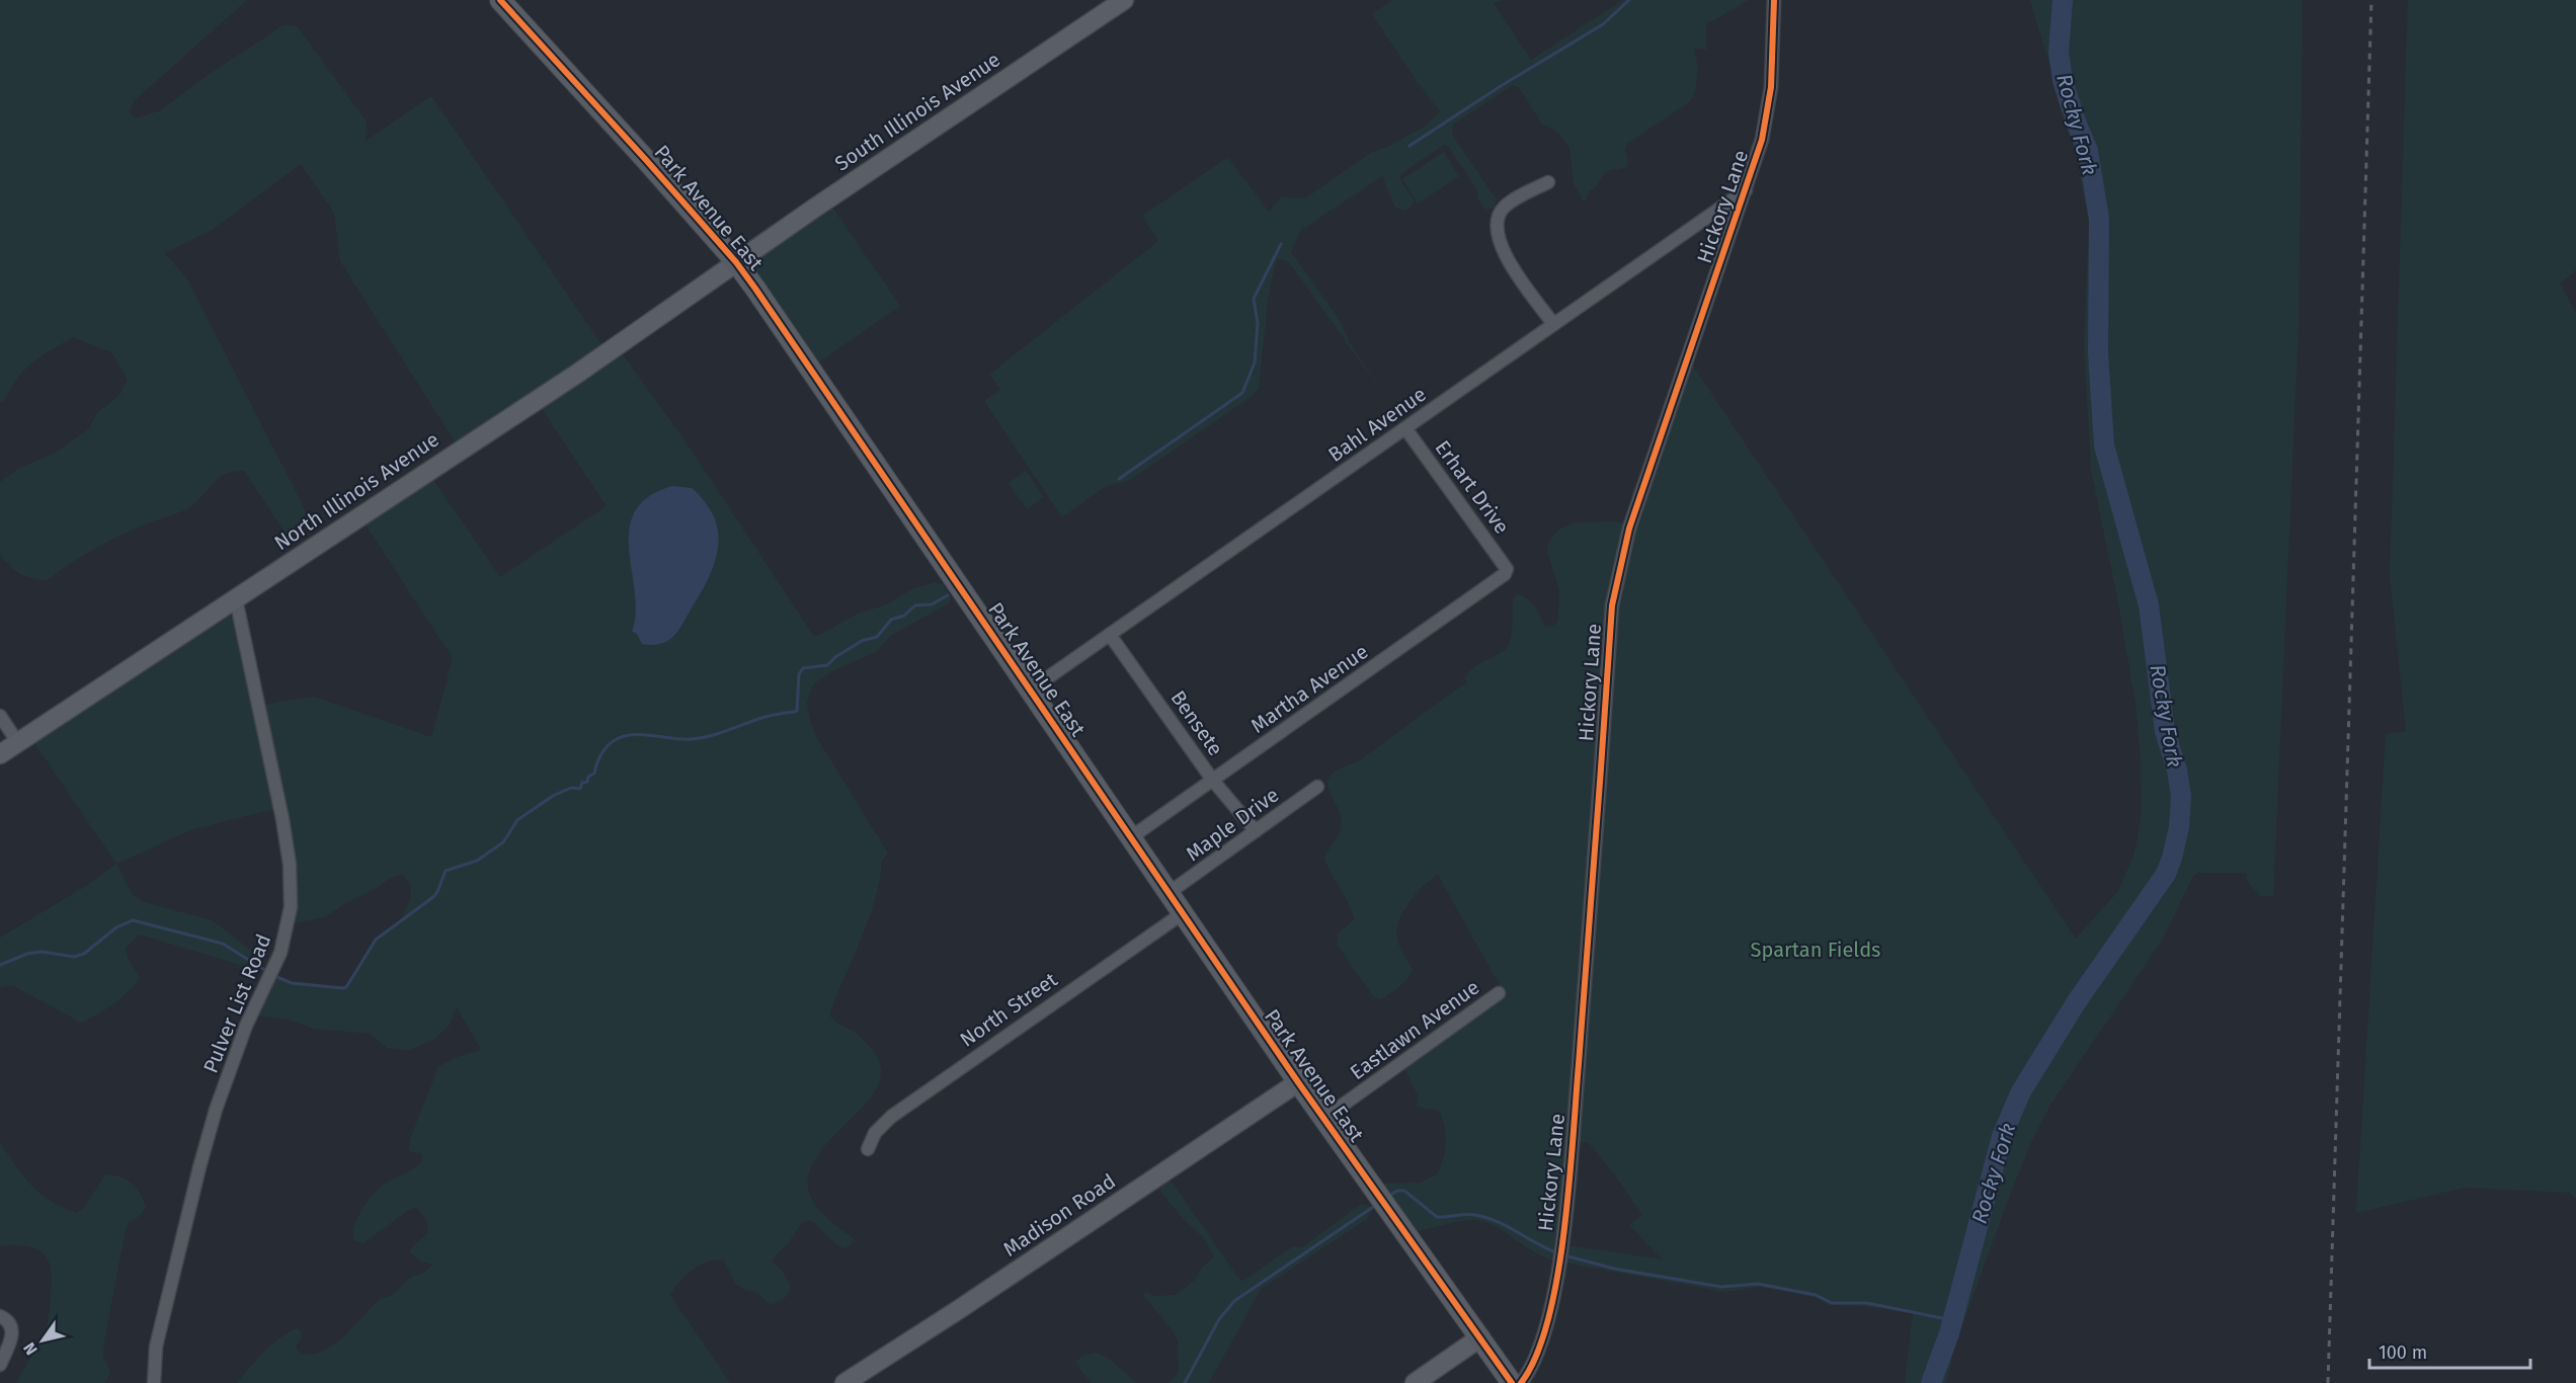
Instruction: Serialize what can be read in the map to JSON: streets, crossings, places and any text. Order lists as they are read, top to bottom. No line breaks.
{"streets":{"main road":["Park Avenue East"],"street":["South Illinois Avenue","Hickory Lane","Bahl Avenue","Erhart Drive","North Illinois Avenue","Martha Avenue","Bensete","Maple Drive","Pulver List Road","North Street","Eastlawn Avenue","Madison Road"]},"crossings":[["South Illinois Avenue","Park Avenue East"],["South Illinois Avenue","North Illinois Avenue"],["Hickory Lane","Bahl Avenue"],["Park Avenue East","Bahl Avenue"],["Park Avenue East","North Illinois Avenue"],["Park Avenue East","Martha Avenue"],["Park Avenue East","Maple Drive"],["Park Avenue East","North Street"],["Park Avenue East","Eastlawn Avenue"],["Park Avenue East","Madison Road"],["Bahl Avenue","Erhart Drive"],["Bahl Avenue","Bensete"],["Erhart Drive","Martha Avenue"],["North Illinois Avenue","Pulver List Road"],["Martha Avenue","Bensete"],["Bensete","Maple Drive"]],"water":["Rocky Fork"],"parks":["Spartan Fields"],"scale_bar":"100 m","north":"bottom left"}
